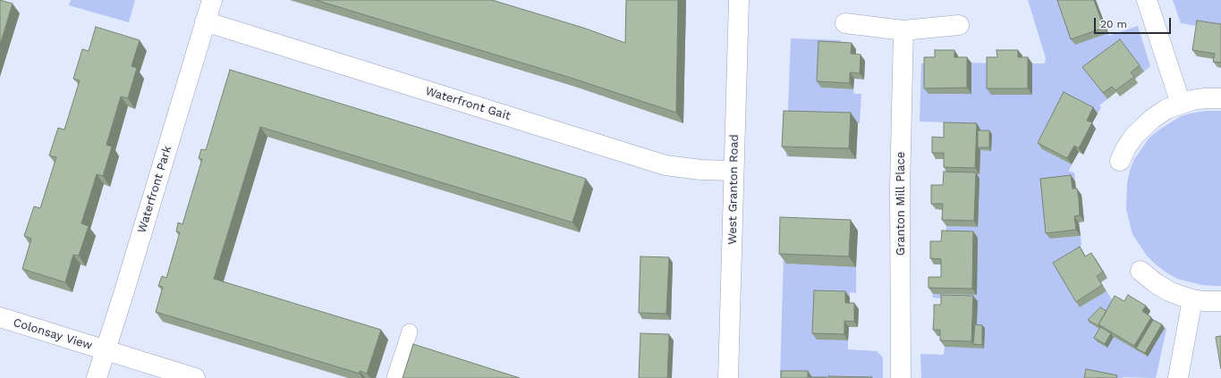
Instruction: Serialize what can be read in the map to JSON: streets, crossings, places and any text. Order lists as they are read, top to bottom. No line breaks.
{"streets":{"street":["Waterfront Gait","Waterfront Park","West Granton Road","Granton Mill Place","Colonsay View"]},"crossings":[["Waterfront Gait","Waterfront Park"],["Waterfront Gait","West Granton Road"],["Waterfront Park","Colonsay View"]],"scale_bar":"20 m"}
